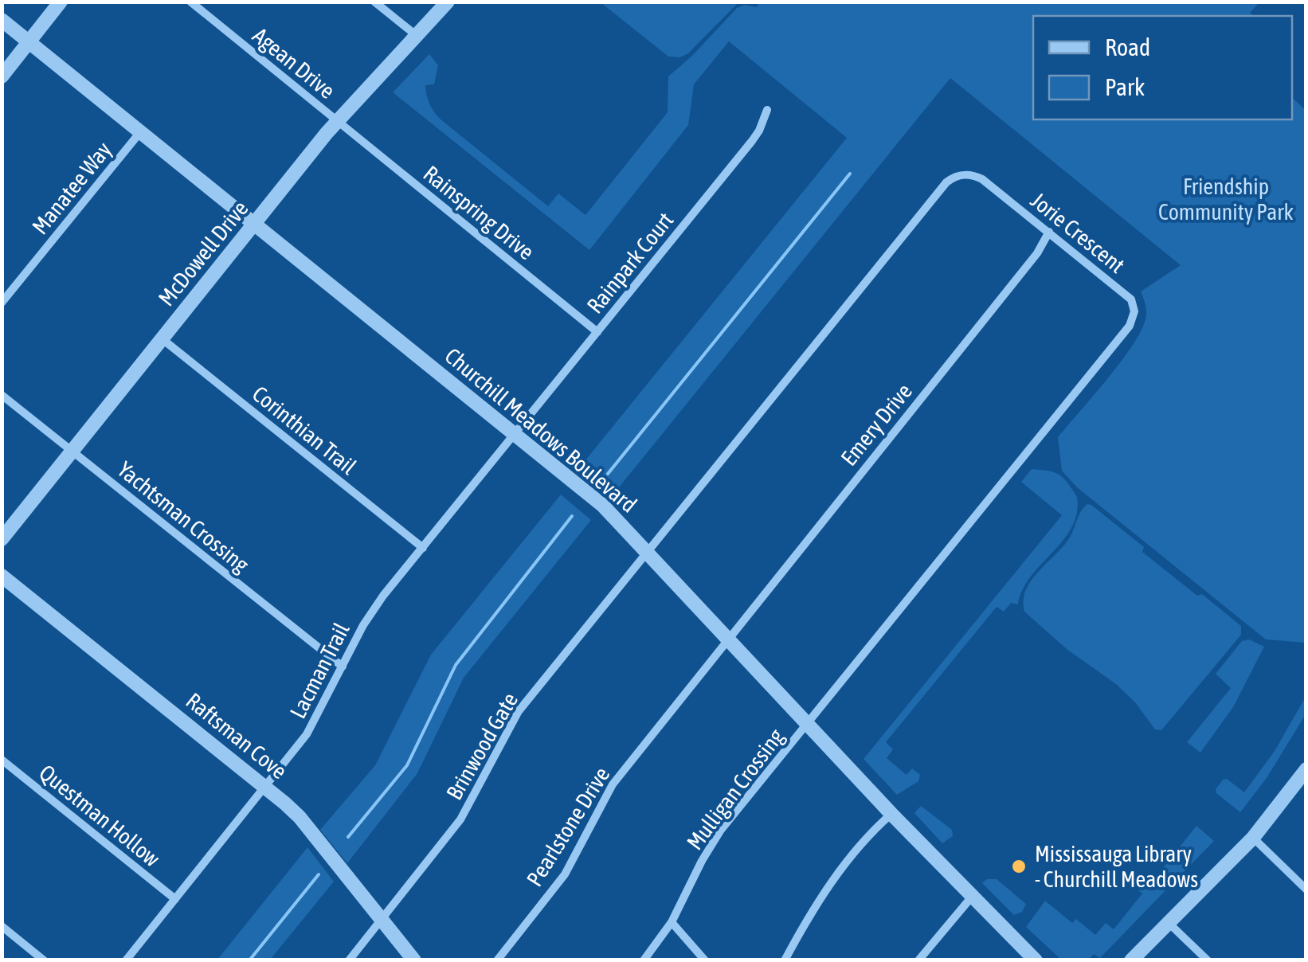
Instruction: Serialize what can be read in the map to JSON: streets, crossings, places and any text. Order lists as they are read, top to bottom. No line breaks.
{"streets":{"street":["Agean Drive","Manatee Way","Rainspring Drive","Jorie Crescent","McDowell Drive","Rainpark Court","Emery Drive","Corinthian Trail","Churchill Meadows Boulevard","Yachtsman Crossing","Lacman Trail","Raftsman Cove","Brinwood Gate","Mulligan Crossing","Questman Hollow","Pearlstone Drive"]},"crossings":[["Agean Drive","Rainspring Drive"],["Agean Drive","McDowell Drive"],["Manatee Way","Churchill Meadows Boulevard"],["Rainspring Drive","McDowell Drive"],["Rainspring Drive","Rainpark Court"],["Jorie Crescent","Emery Drive"],["Jorie Crescent","Churchill Meadows Boulevard"],["Jorie Crescent","Brinwood Gate"],["Jorie Crescent","Mulligan Crossing"],["McDowell Drive","Corinthian Trail"],["McDowell Drive","Churchill Meadows Boulevard"],["McDowell Drive","Yachtsman Crossing"],["Rainpark Court","Churchill Meadows Boulevard"],["Rainpark Court","Lacman Trail"],["Emery Drive","Churchill Meadows Boulevard"],["Emery Drive","Pearlstone Drive"],["Corinthian Trail","Lacman Trail"],["Churchill Meadows Boulevard","Lacman Trail"],["Churchill Meadows Boulevard","Brinwood Gate"],["Churchill Meadows Boulevard","Mulligan Crossing"],["Churchill Meadows Boulevard","Pearlstone Drive"],["Yachtsman Crossing","Lacman Trail"],["Lacman Trail","Raftsman Cove"],["Lacman Trail","Questman Hollow"],["Raftsman Cove","Brinwood Gate"]],"parks":["Friendship Community Park"],"places":["Mississauga Library - Churchill Meadows"],"legend":["Road","Park"]}
